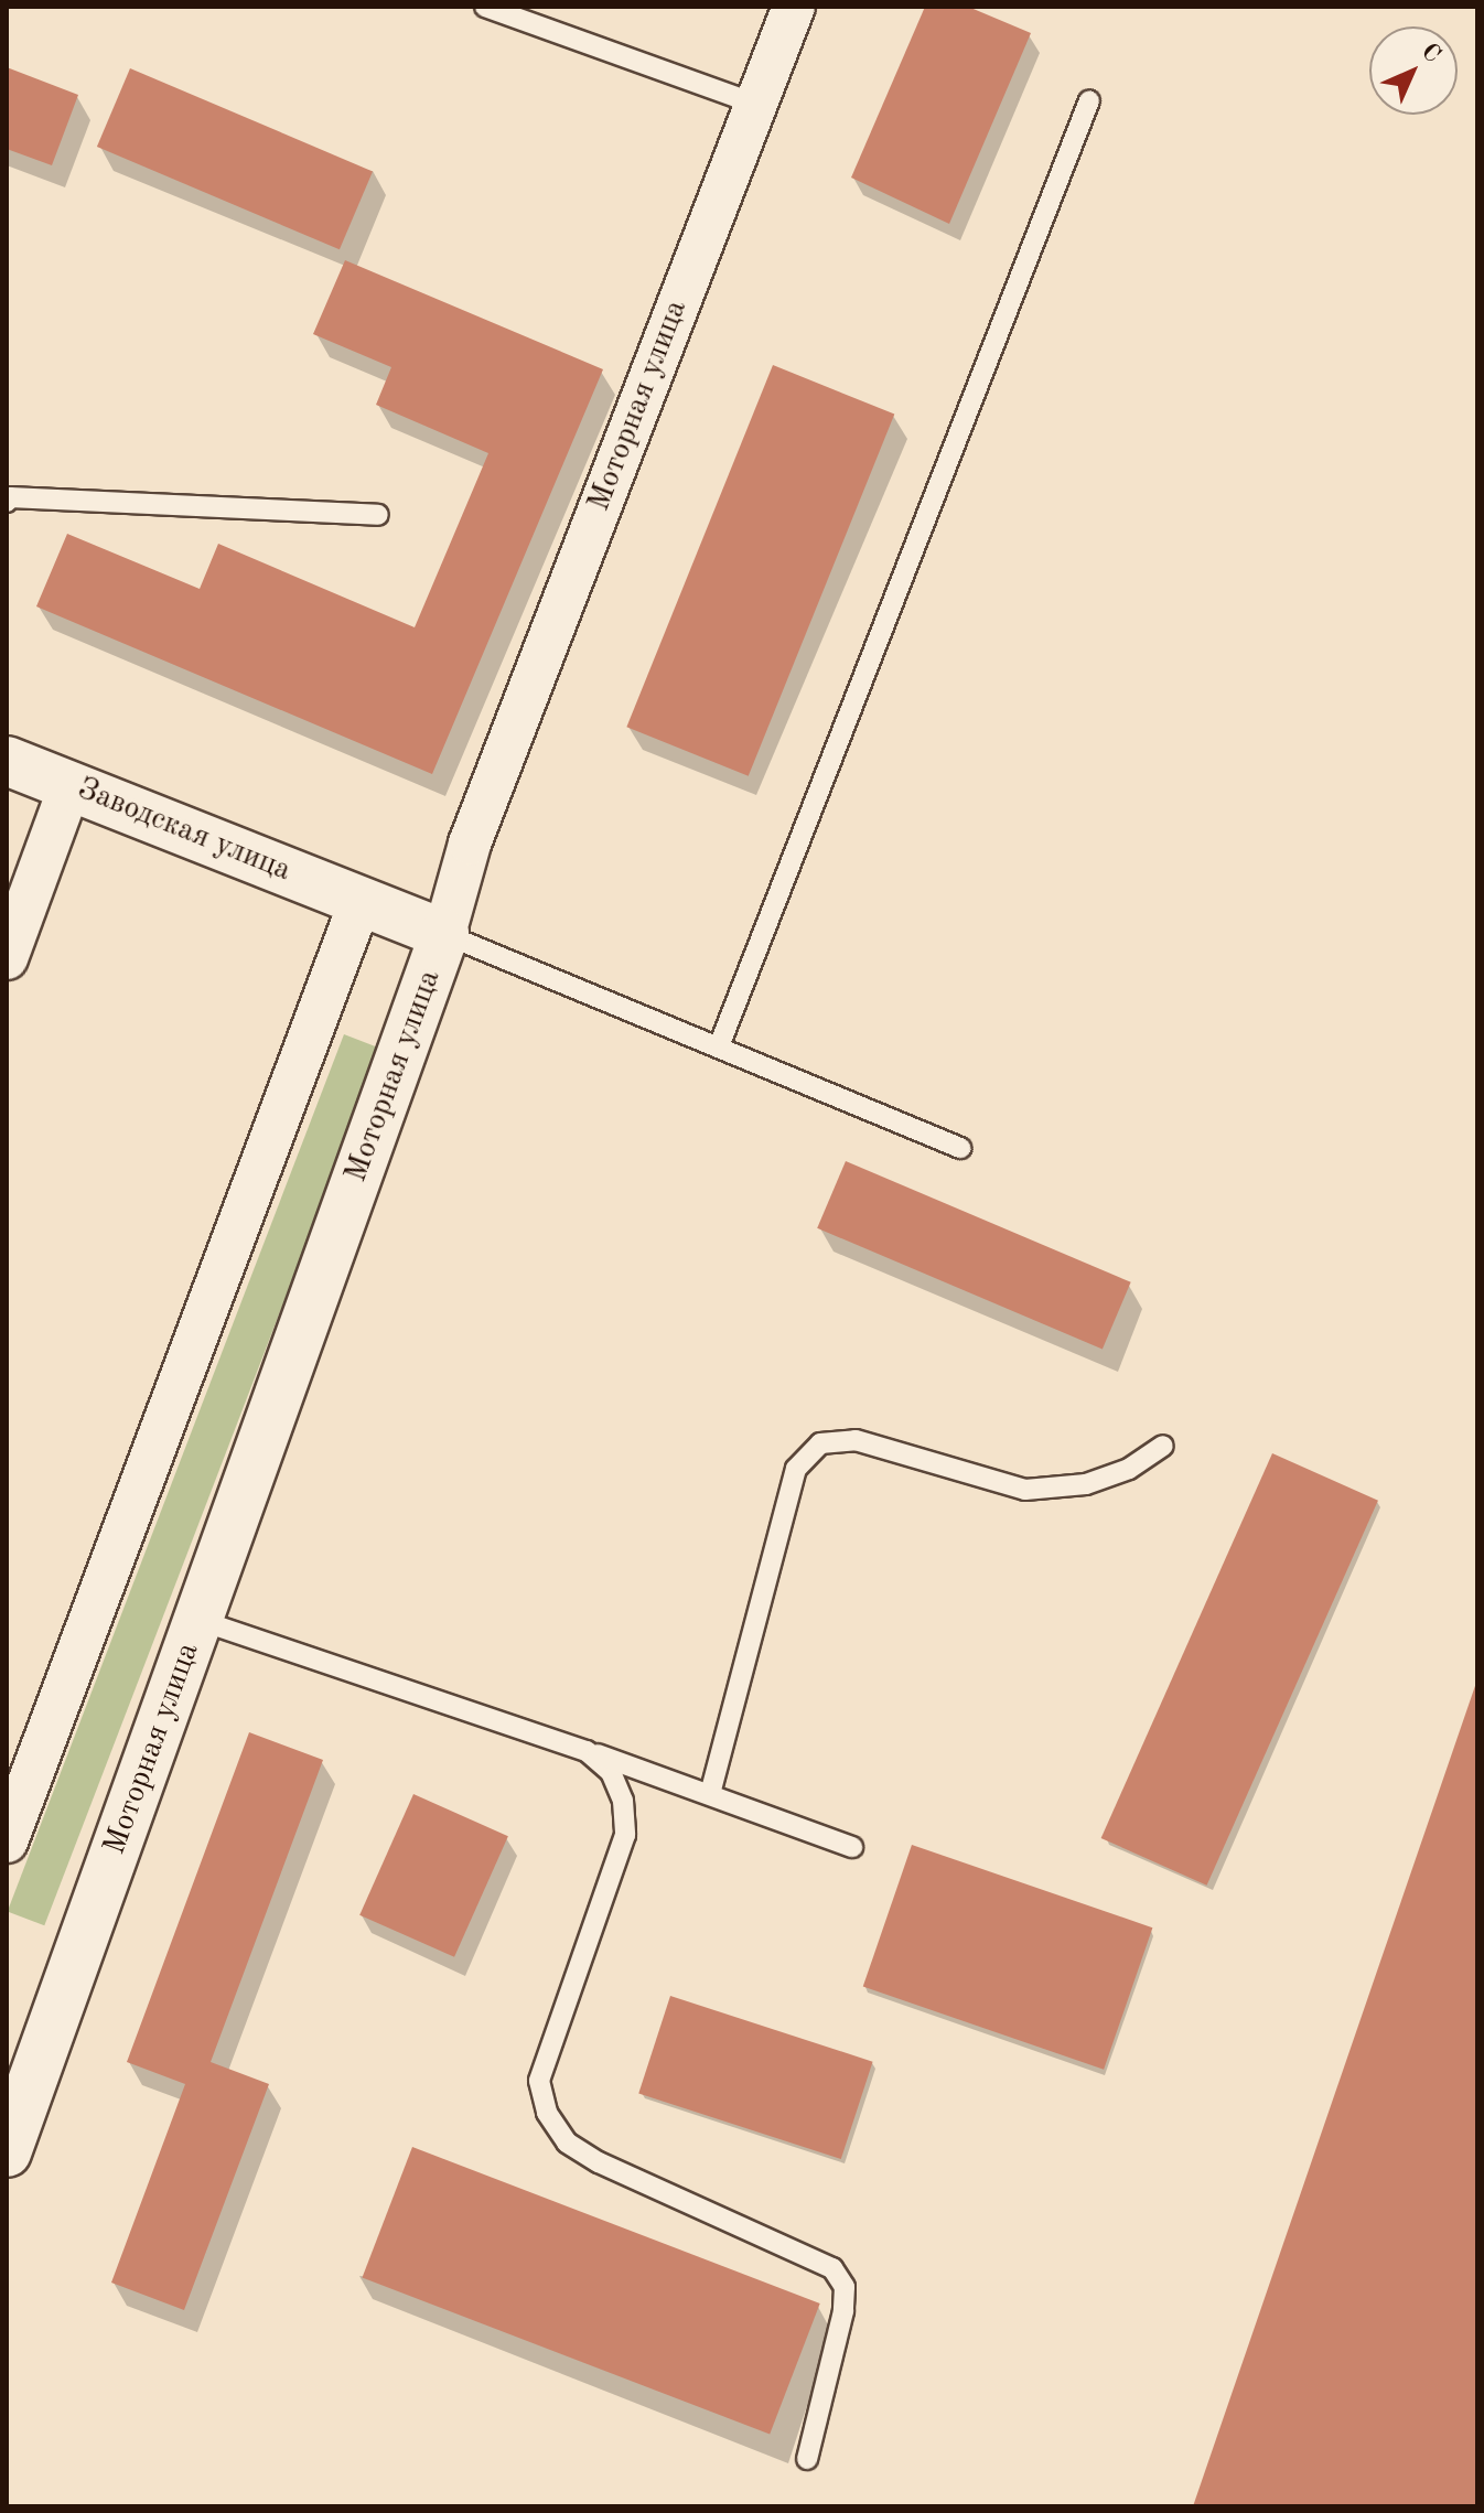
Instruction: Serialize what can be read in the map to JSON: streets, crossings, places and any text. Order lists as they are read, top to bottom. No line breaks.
{"streets":{"street":["Моторная улица","Заводская улица"]},"crossings":[["Моторная улица","Заводская улица"]],"north":"top right"}
